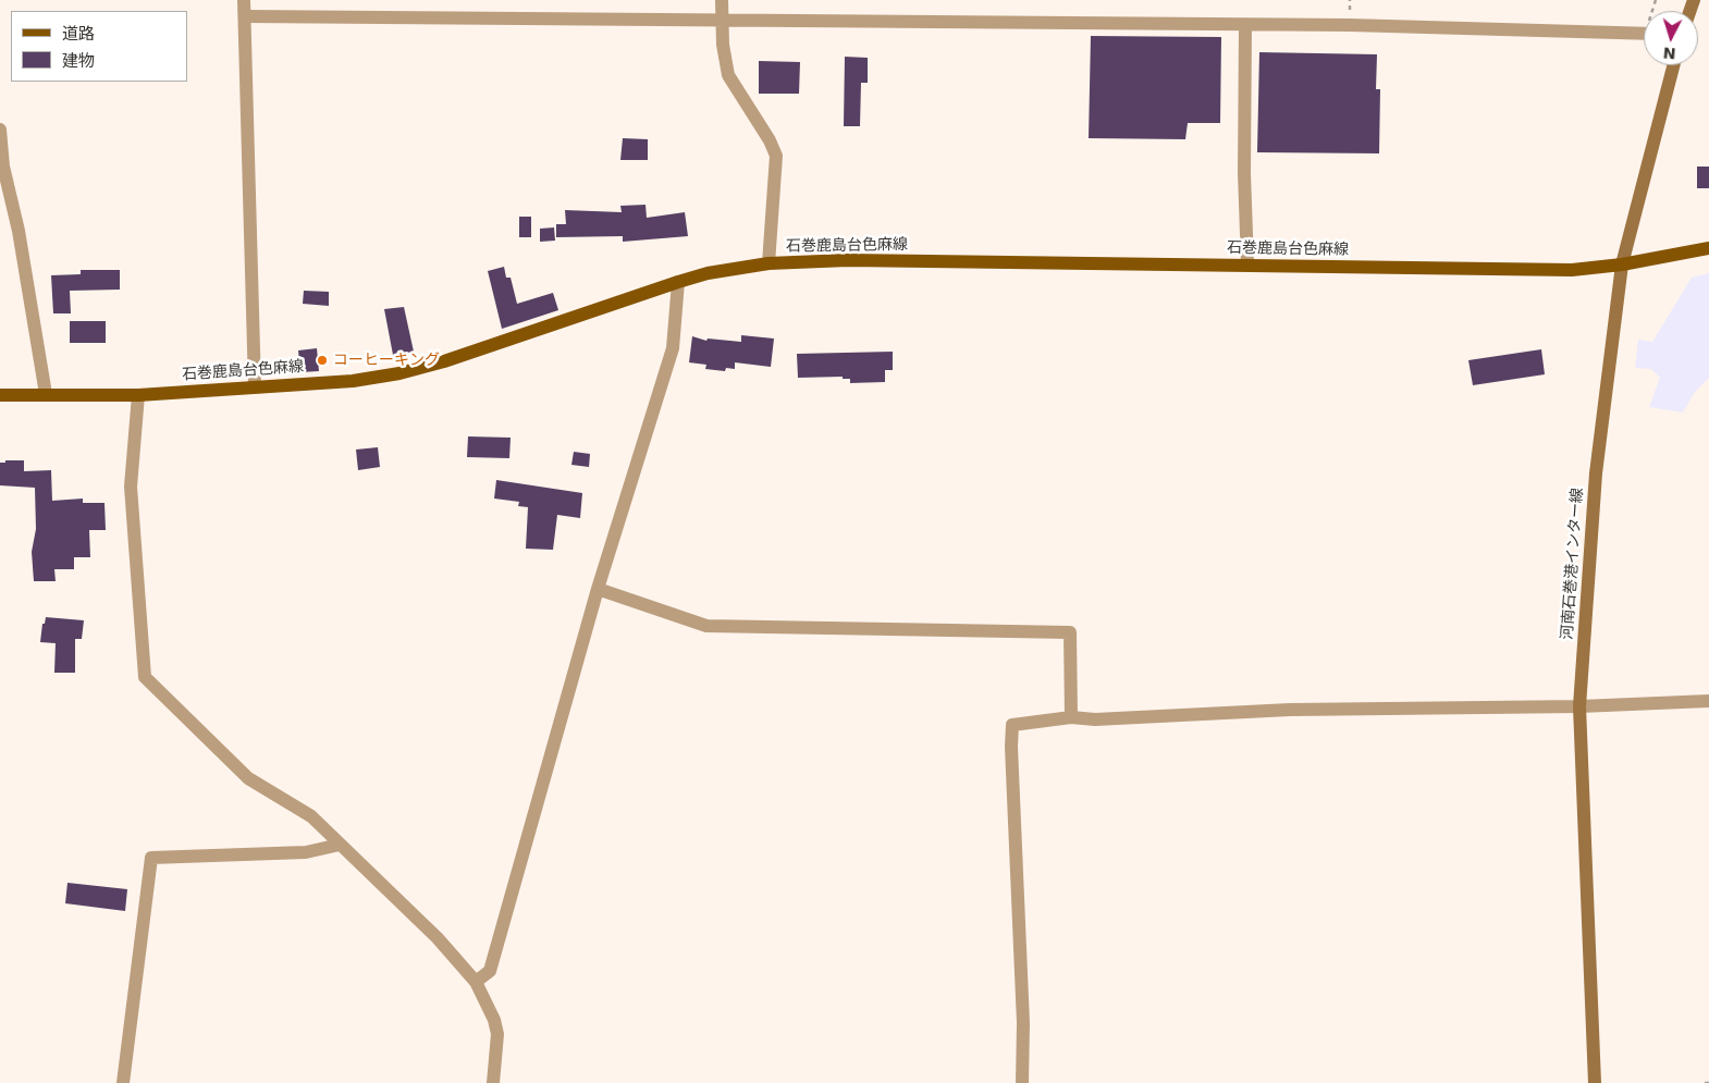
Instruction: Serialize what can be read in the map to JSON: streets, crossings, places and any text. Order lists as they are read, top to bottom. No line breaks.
{"streets":{"main road":["石巻鹿島台色麻線","河南石巻港インター線"]},"crossings":[["石巻鹿島台色麻線","河南石巻港インター線"]],"places":["コーヒーキング"],"legend":["道路","建物"],"north":"bottom"}
